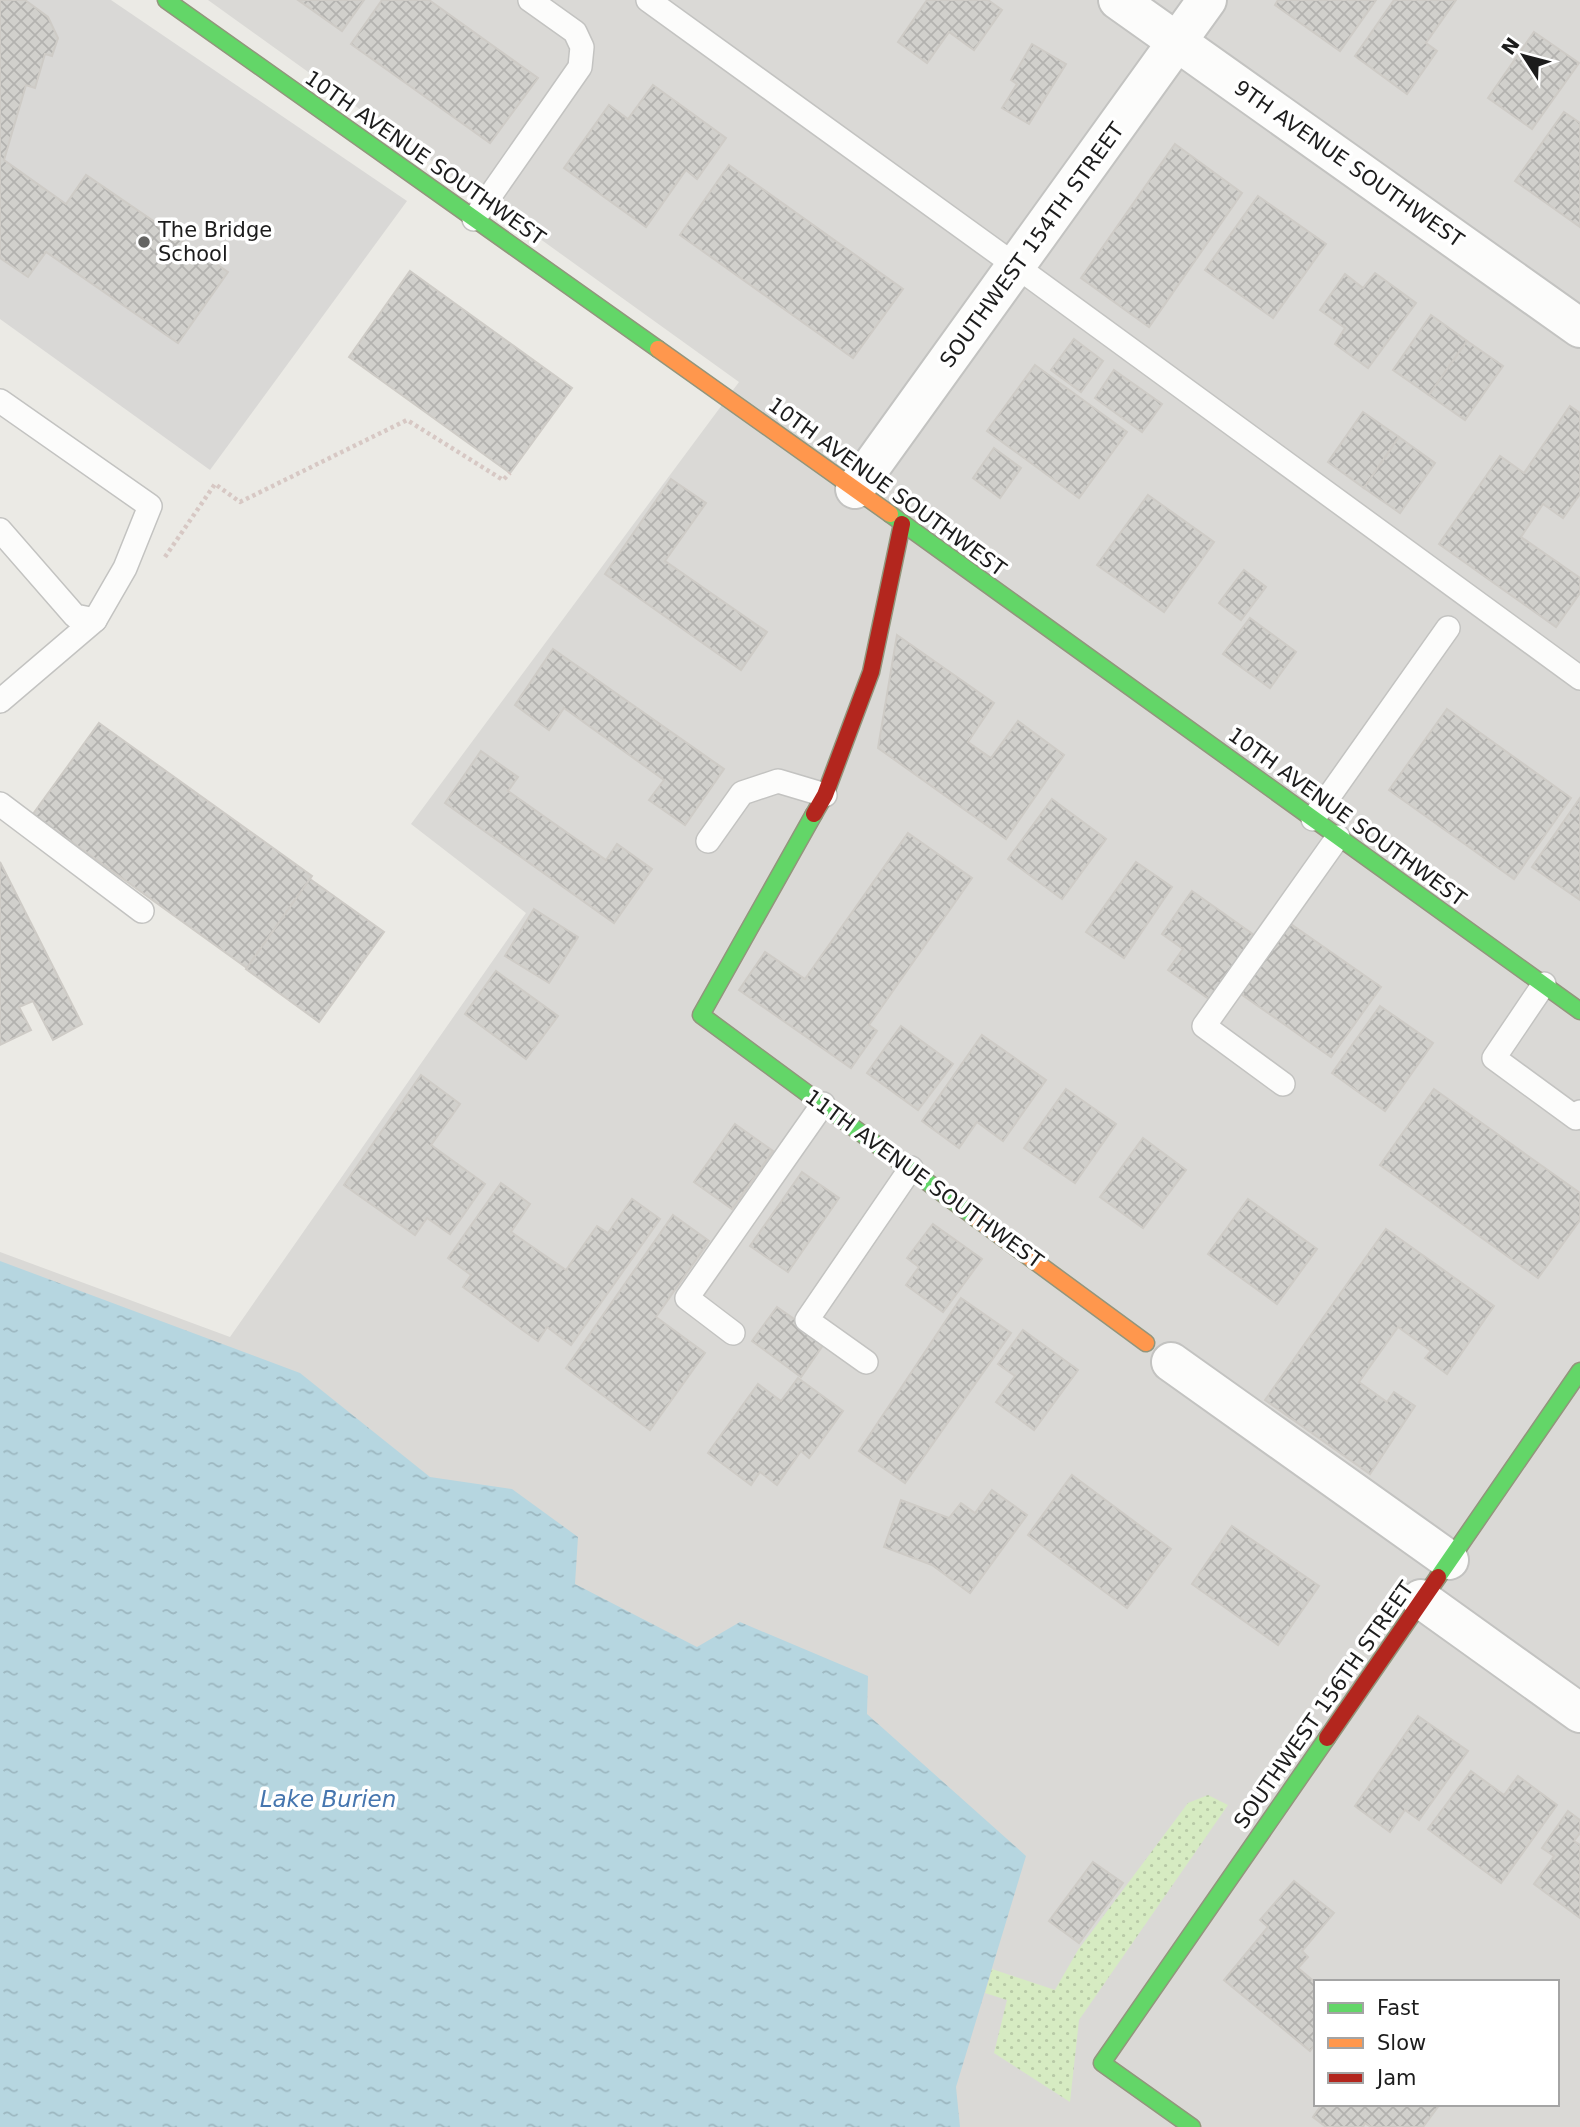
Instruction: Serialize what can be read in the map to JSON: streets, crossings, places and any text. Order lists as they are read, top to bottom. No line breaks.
{"streets":{"street":["10TH AVENUE SOUTHWEST","9TH AVENUE SOUTHWEST","SOUTHWEST 154TH STREET","11TH AVENUE SOUTHWEST","SOUTHWEST 156TH STREET"]},"crossings":[["10TH AVENUE SOUTHWEST","SOUTHWEST 154TH STREET"],["9TH AVENUE SOUTHWEST","SOUTHWEST 154TH STREET"],["11TH AVENUE SOUTHWEST","SOUTHWEST 156TH STREET"]],"water":["Lake Burien"],"places":["The Bridge School"],"legend":["Fast","Slow","Jam"],"north":"top left"}
